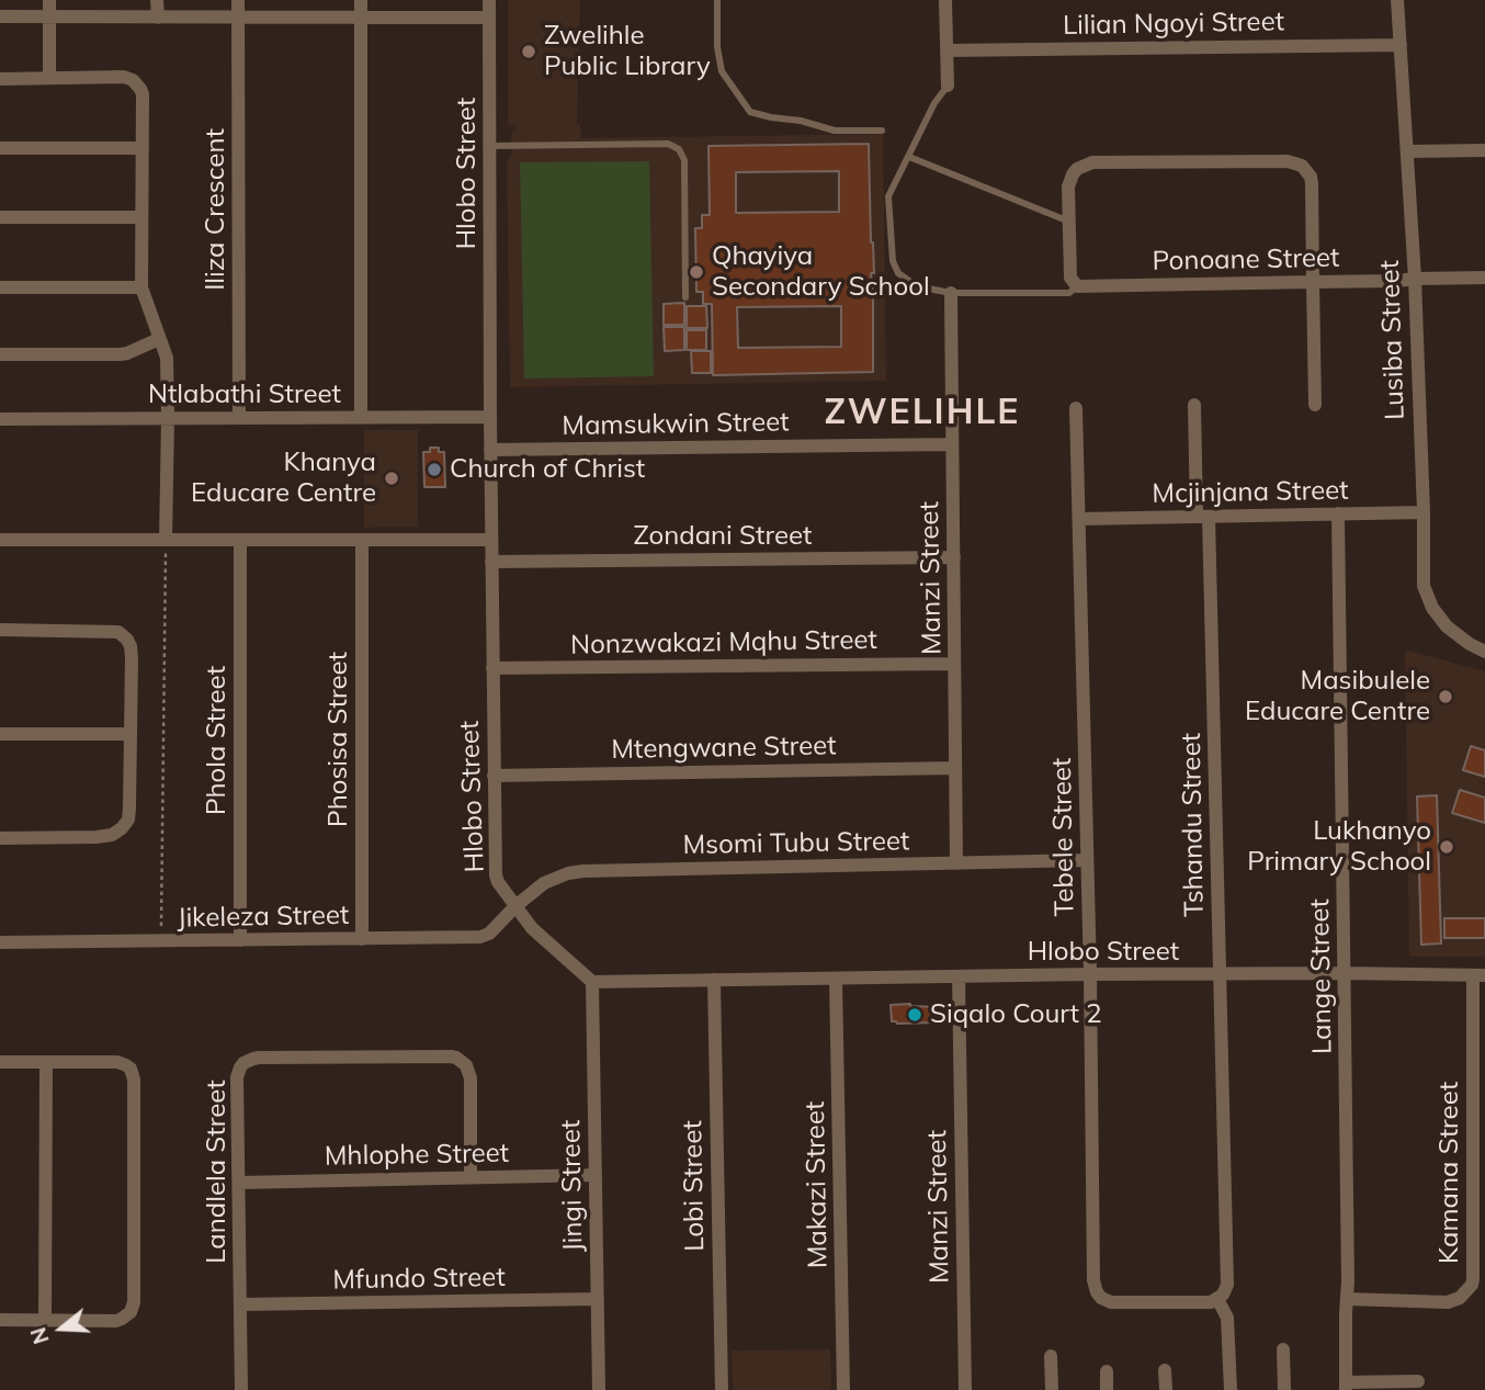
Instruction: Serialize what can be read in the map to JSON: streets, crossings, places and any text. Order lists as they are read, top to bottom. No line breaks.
{"streets":{"street":["Lilian Ngoyi Street","Hlobo Street","Iliza Crescent","Ponoane Street","Lusiba Street","Ntlabathi Street","Mamsukwin Street","Mcjinjana Street","Zondani Street","Manzi Street","Nonzwakazi Mqhu Street","Phosisa Street","Phola Street","Mtengwane Street","Tshandu Street","Tebele Street","Msomi Tubu Street","Jikeleza Street","Lange Street","Mhlophe Street","Landlela Street","Kamana Street","Makazi Street","Jingi Street","Lobi Street","Mfundo Street"]},"crossings":[["Lilian Ngoyi Street","Lusiba Street"],["Hlobo Street","Ntlabathi Street"],["Hlobo Street","Mamsukwin Street"],["Hlobo Street","Zondani Street"],["Hlobo Street","Manzi Street"],["Hlobo Street","Nonzwakazi Mqhu Street"],["Hlobo Street","Mtengwane Street"],["Hlobo Street","Tshandu Street"],["Hlobo Street","Tebele Street"],["Hlobo Street","Msomi Tubu Street"],["Hlobo Street","Jikeleza Street"],["Hlobo Street","Lange Street"],["Hlobo Street","Kamana Street"],["Hlobo Street","Makazi Street"],["Hlobo Street","Jingi Street"],["Hlobo Street","Lobi Street"],["Iliza Crescent","Ntlabathi Street"],["Ponoane Street","Lusiba Street"],["Lusiba Street","Mcjinjana Street"],["Mamsukwin Street","Manzi Street"],["Mcjinjana Street","Tshandu Street"],["Mcjinjana Street","Tebele Street"],["Mcjinjana Street","Lange Street"],["Zondani Street","Manzi Street"],["Manzi Street","Nonzwakazi Mqhu Street"],["Manzi Street","Mtengwane Street"],["Manzi Street","Msomi Tubu Street"],["Phosisa Street","Jikeleza Street"],["Phola Street","Jikeleza Street"],["Tshandu Street","Tebele Street"],["Tebele Street","Msomi Tubu Street"],["Msomi Tubu Street","Jikeleza Street"],["Lange Street","Kamana Street"],["Mhlophe Street","Landlela Street"],["Mhlophe Street","Jingi Street"],["Landlela Street","Mfundo Street"],["Jingi Street","Mfundo Street"]],"districts":["ZWELIHLE"],"places":["Zwelihle Public Library","Qhayiya Secondary School","Church of Christ","Khanya Educare Centre","Masibulele Educare Centre","Lukhanyo Primary School","Siqalo Court 2"],"north":"left"}
